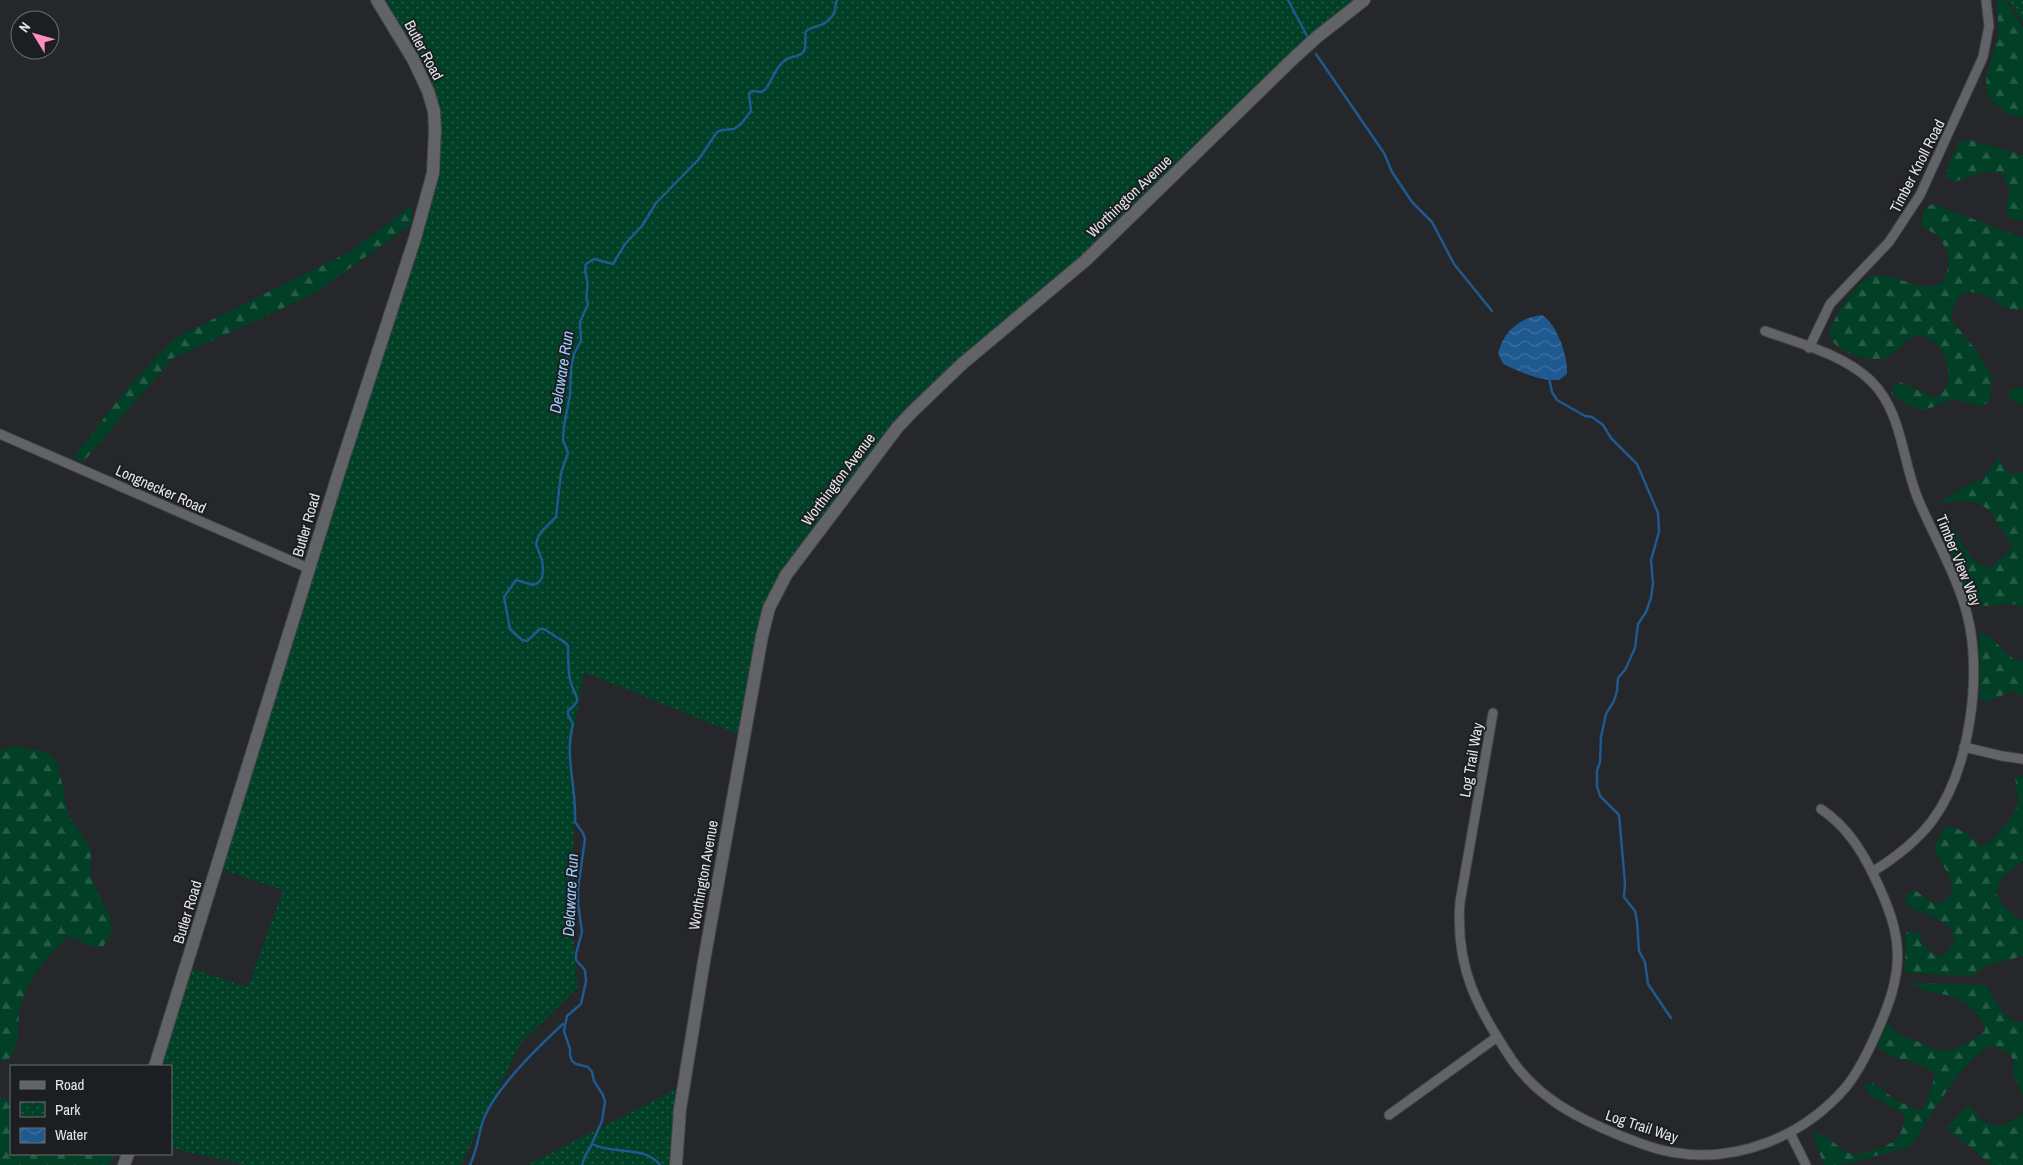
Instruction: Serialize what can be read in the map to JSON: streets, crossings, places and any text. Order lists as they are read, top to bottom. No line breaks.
{"streets":{"main road":["Butler Road","Worthington Avenue"],"street":["Timber Knoll Road","Longnecker Road","Timber View Way","Log Trail Way"]},"crossings":[["Butler Road","Longnecker Road"],["Timber Knoll Road","Timber View Way"],["Timber View Way","Log Trail Way"]],"water":["Delaware Run"],"legend":["Road","Park","Water"],"north":"top left"}
